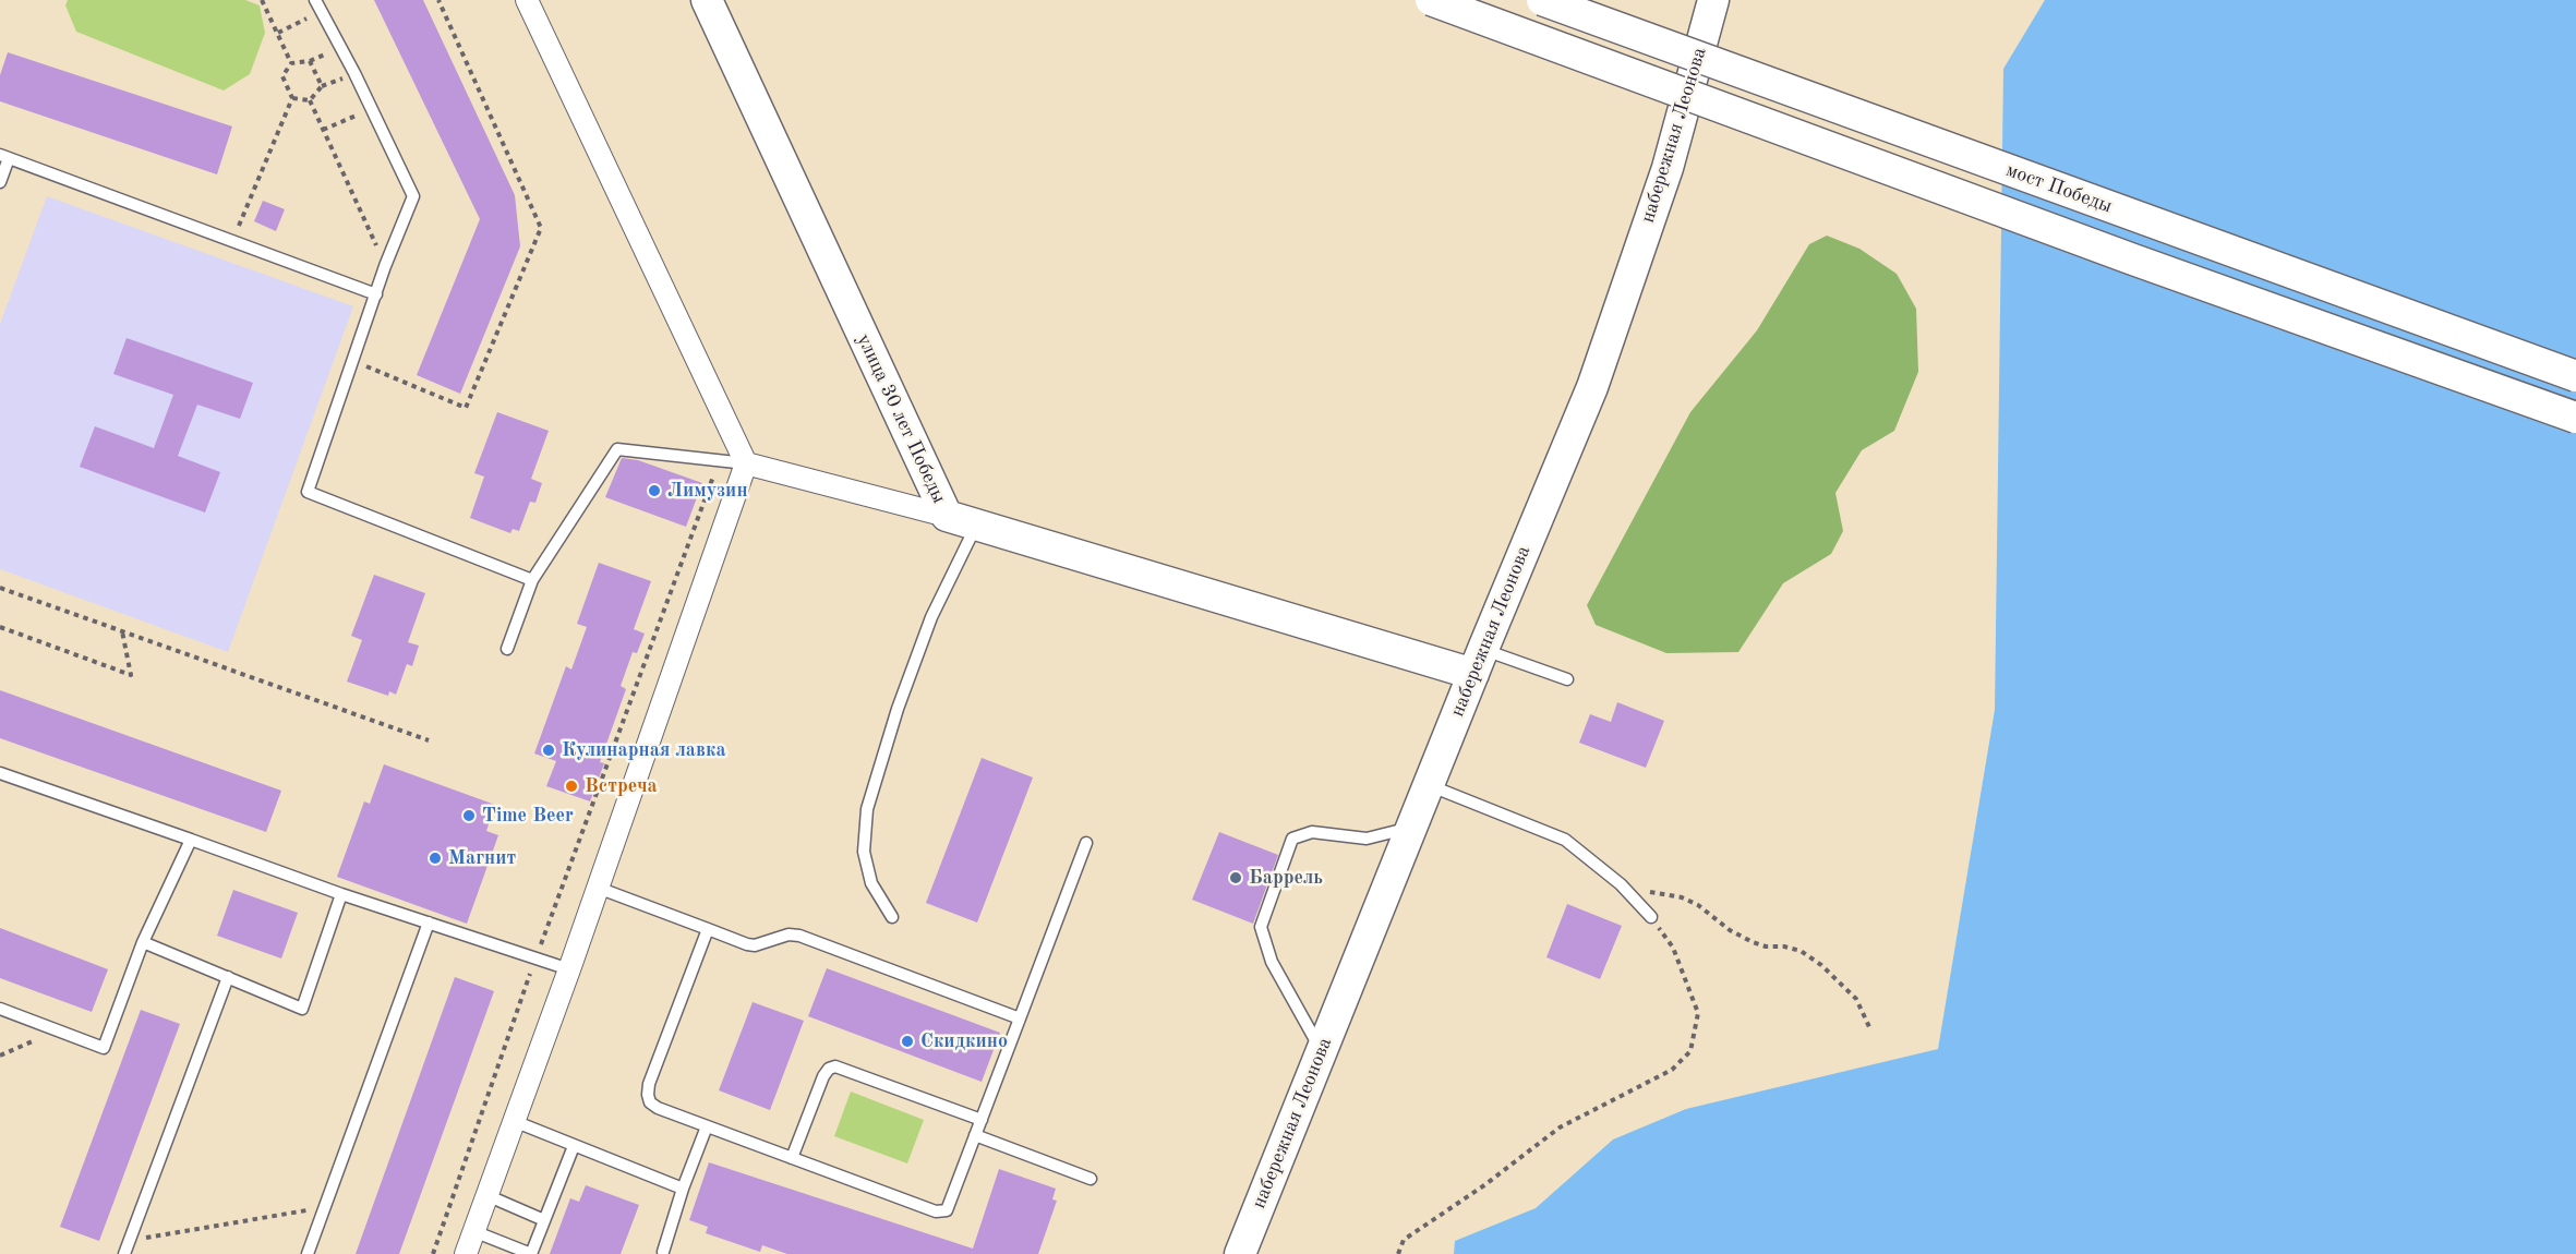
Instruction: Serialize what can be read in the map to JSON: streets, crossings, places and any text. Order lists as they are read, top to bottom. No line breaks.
{"streets":{"main road":["набережная Леонова","мост Победы","улица 30 лет Победы"]},"crossings":[["набережная Леонова","улица 30 лет Победы"]],"places":["Лимузин","Кулинарная лавка","Встреча","Time Beer","Магнит","Баррель","Скидкино"]}
